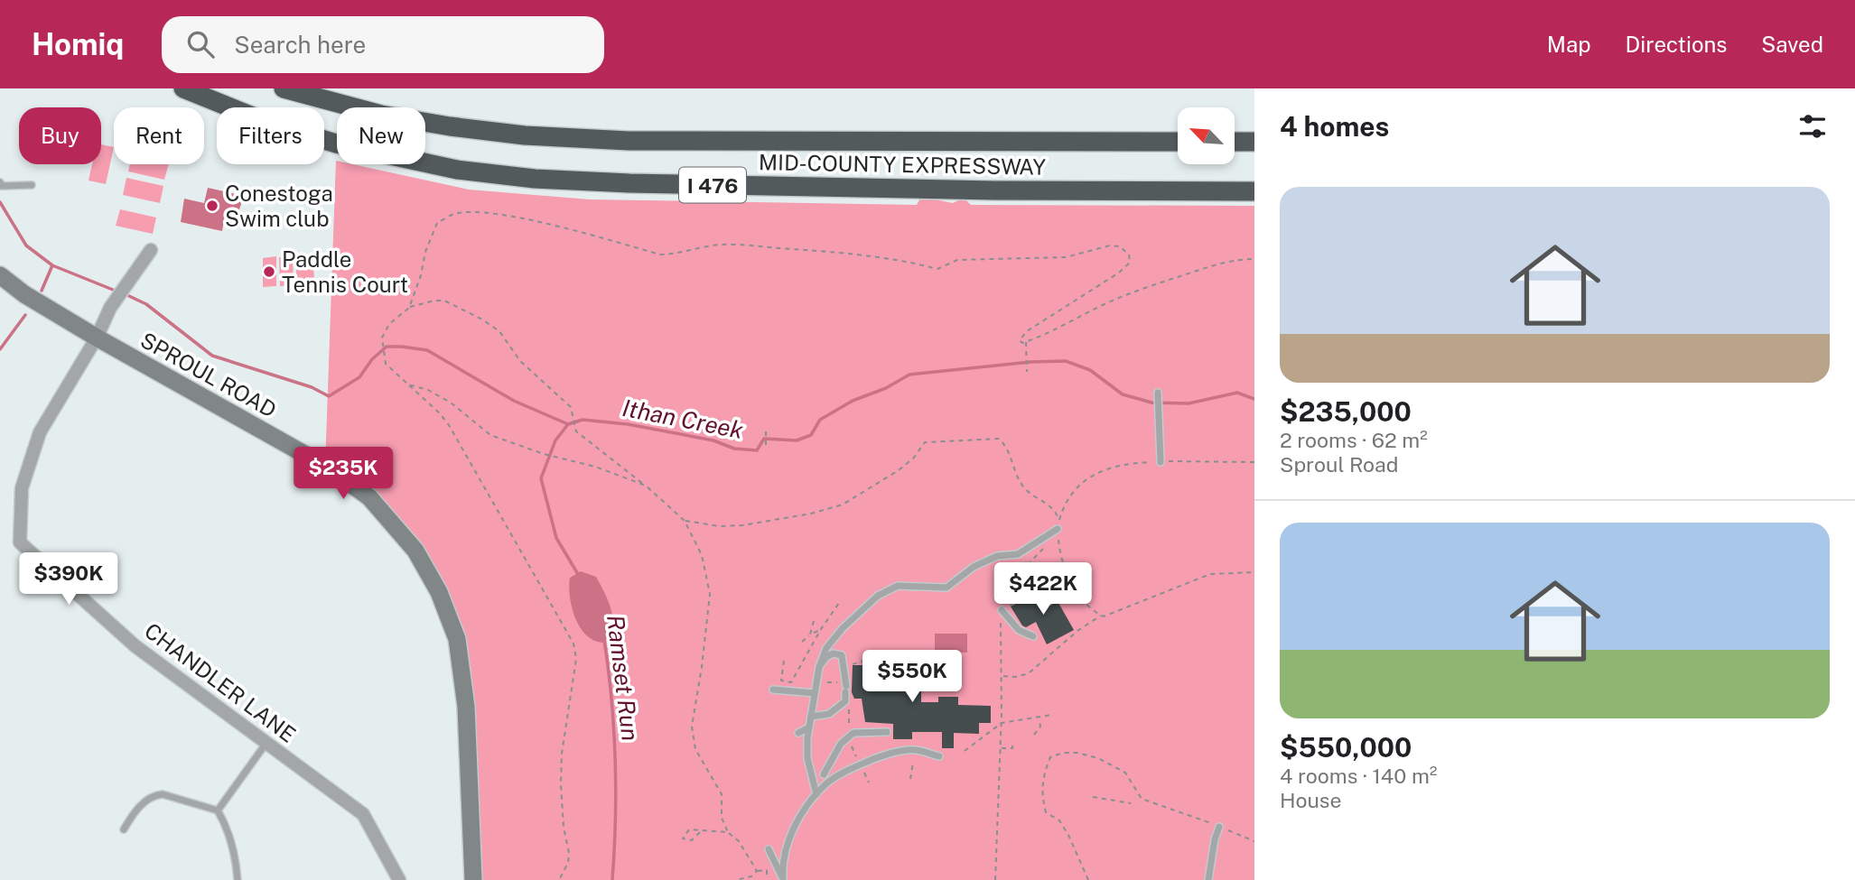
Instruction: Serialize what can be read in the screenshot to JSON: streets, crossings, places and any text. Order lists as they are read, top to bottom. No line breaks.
{"streets":{"highway":["MID-COUNTY EXPRESSWAY","I 476"],"main road":["SPROUL ROAD"],"street":["CHANDLER LANE"]},"crossings":[["SPROUL ROAD","CHANDLER LANE"]],"water":["Ithan Creek","Ramset Run"],"places":["Conestoga Swim club","Paddle Tennis Court"],"north":"top left","page":{"header":"Homiq","search":"Search here","nav":["Map","Directions","Saved"],"heading":"4 homes","chip":["Buy","Rent","Filters","New"],"list":[{"name":"$235,000","note":"2 rooms · 62 m² · Sproul Road"},{"name":"$550,000","note":"4 rooms · 140 m² · House"}],"price":["$235K","$390K","$422K","$550K"]}}
